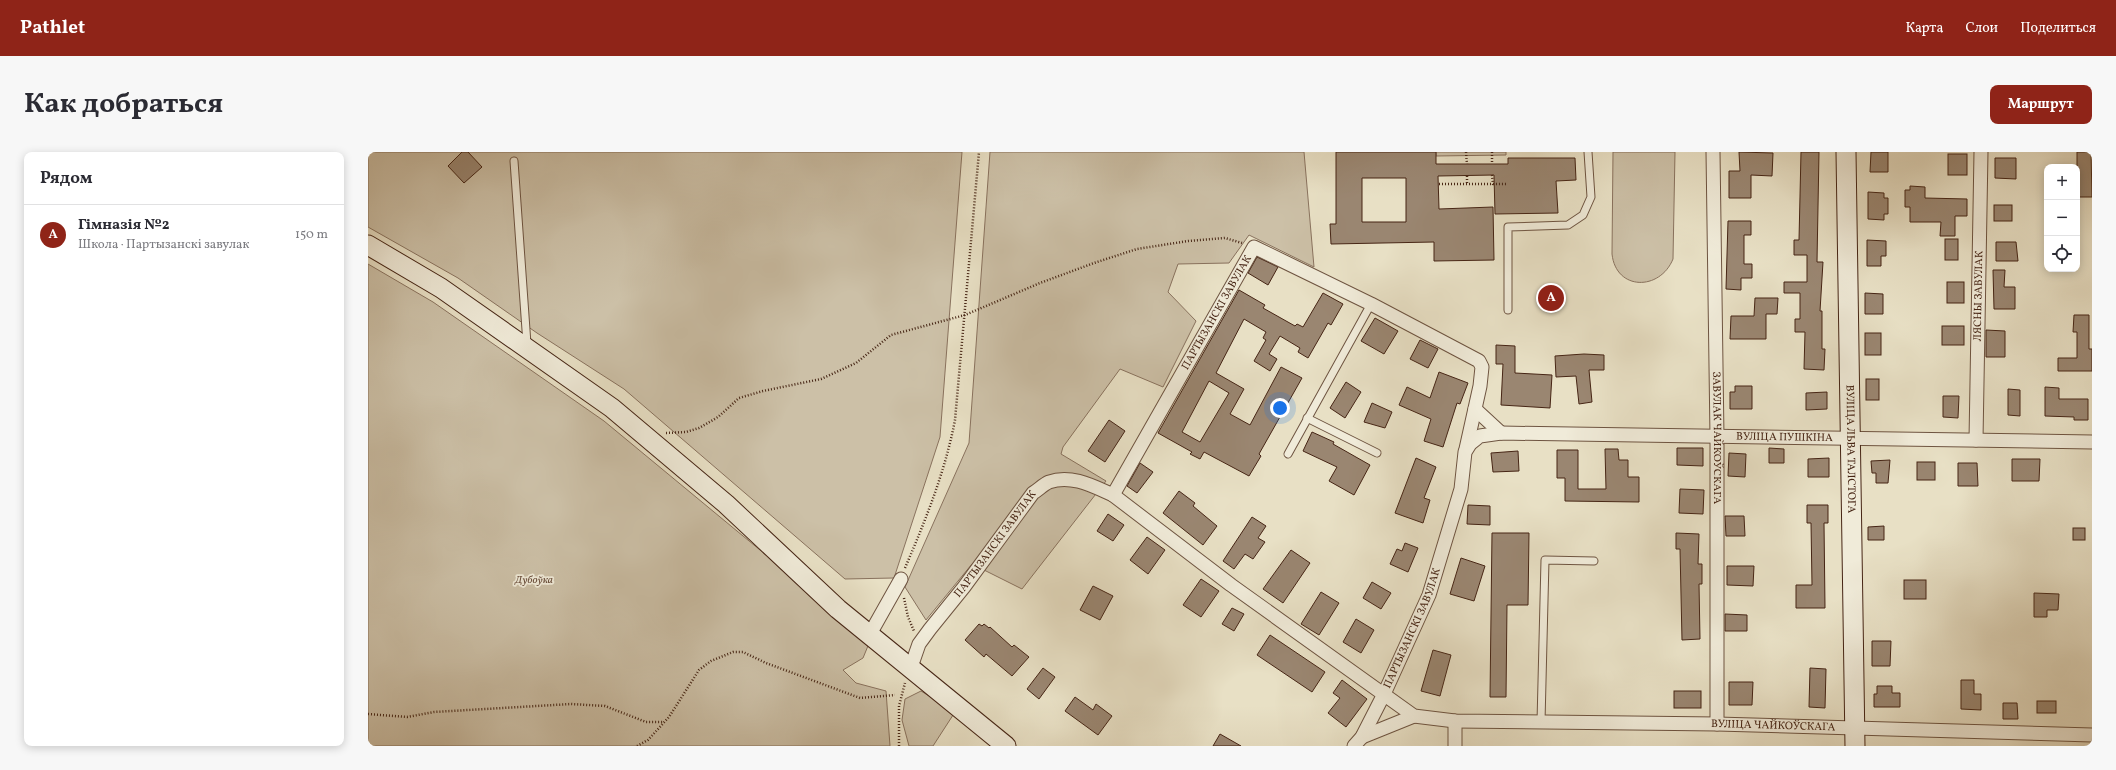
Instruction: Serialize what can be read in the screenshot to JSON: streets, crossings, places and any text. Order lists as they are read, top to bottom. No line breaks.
{"streets":{"main road":["ВУЛІЦА ЛЬВА ТАЛСТОГА"],"street":["ЛЯСНЫ ЗАВУЛАК","ПАРТЫЗАНСКІ ЗАВУЛАК","ВУЛІЦА ПУШКІНА","ЗАВУЛАК ЧАЙКОЎСКАГА","ВУЛІЦА ЧАЙКОЎСКАГА"]},"crossings":[["ЛЯСНЫ ЗАВУЛАК","ВУЛІЦА ПУШКІНА"],["ПАРТЫЗАНСКІ ЗАВУЛАК","ВУЛІЦА ЧАЙКОЎСКАГА"],["ВУЛІЦА ПУШКІНА","ЗАВУЛАК ЧАЙКОЎСКАГА"],["ВУЛІЦА ПУШКІНА","ВУЛІЦА ЛЬВА ТАЛСТОГА"],["ЗАВУЛАК ЧАЙКОЎСКАГА","ВУЛІЦА ЧАЙКОЎСКАГА"],["ВУЛІЦА ЛЬВА ТАЛСТОГА","ВУЛІЦА ЧАЙКОЎСКАГА"]],"parks":["Дубоўка"],"page":{"header":"Pathlet","nav":["Карта","Слои","Поделиться"],"title":"Как добраться","buttons":"Маршрут","heading":"Рядом","map_buttons":["+","−"],"list":[{"mark":"A","name":"Гімназія №2","note":"Школа · Партызанскі завулак","value":"150 m"}],"pins":"A"}}
